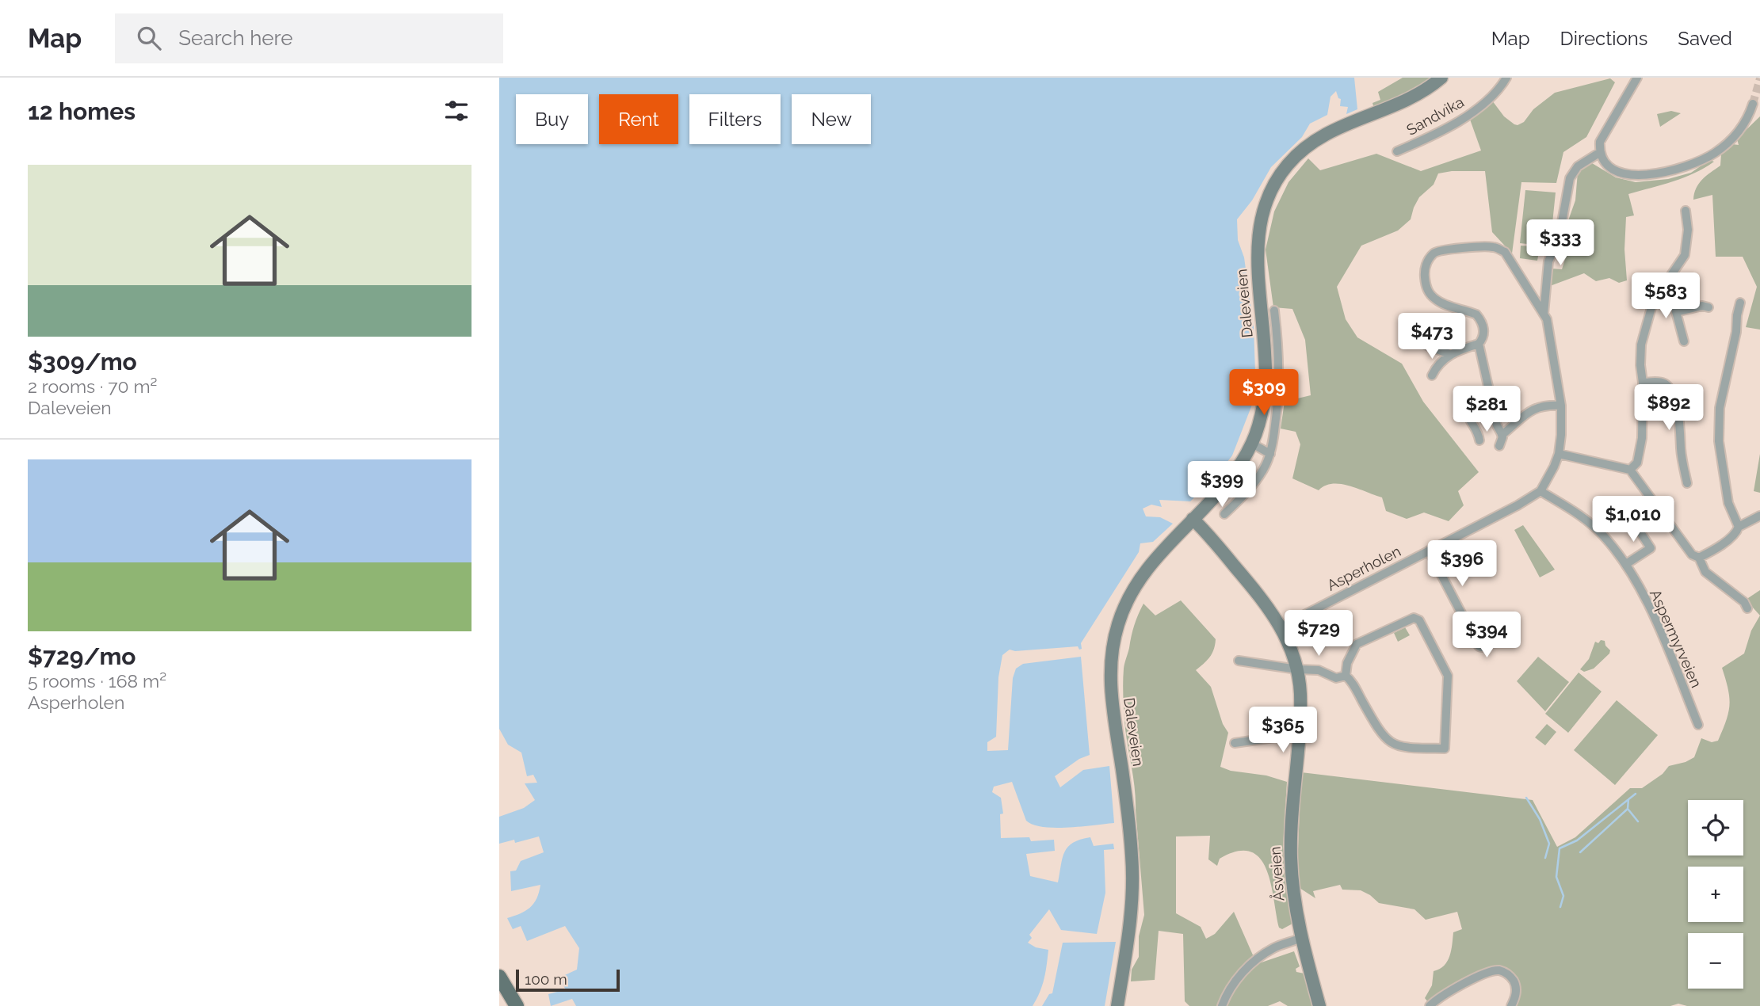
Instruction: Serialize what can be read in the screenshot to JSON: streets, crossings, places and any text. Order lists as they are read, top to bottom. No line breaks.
{"streets":{"main road":["Daleveien","Åsveien"],"street":["Sandvika","Asperholen","Aspermyrveien"]},"crossings":[["Daleveien","Åsveien"],["Asperholen","Aspermyrveien"],["Asperholen","Åsveien"]],"scale_bar":"100 m","page":{"header":"Map","search":"Search here","nav":["Map","Directions","Saved"],"heading":"12 homes","chip":["Buy","Rent","Filters","New"],"list":[{"name":"$309/mo","note":"2 rooms · 70 m² · Daleveien"},{"name":"$729/mo","note":"5 rooms · 168 m² · Asperholen"}],"price":["$333","$583","$473","$309","$892","$281","$399","$1,010","$396","$729","$394","$365"],"map_buttons":["+","−"],"scale":"100 m"}}
